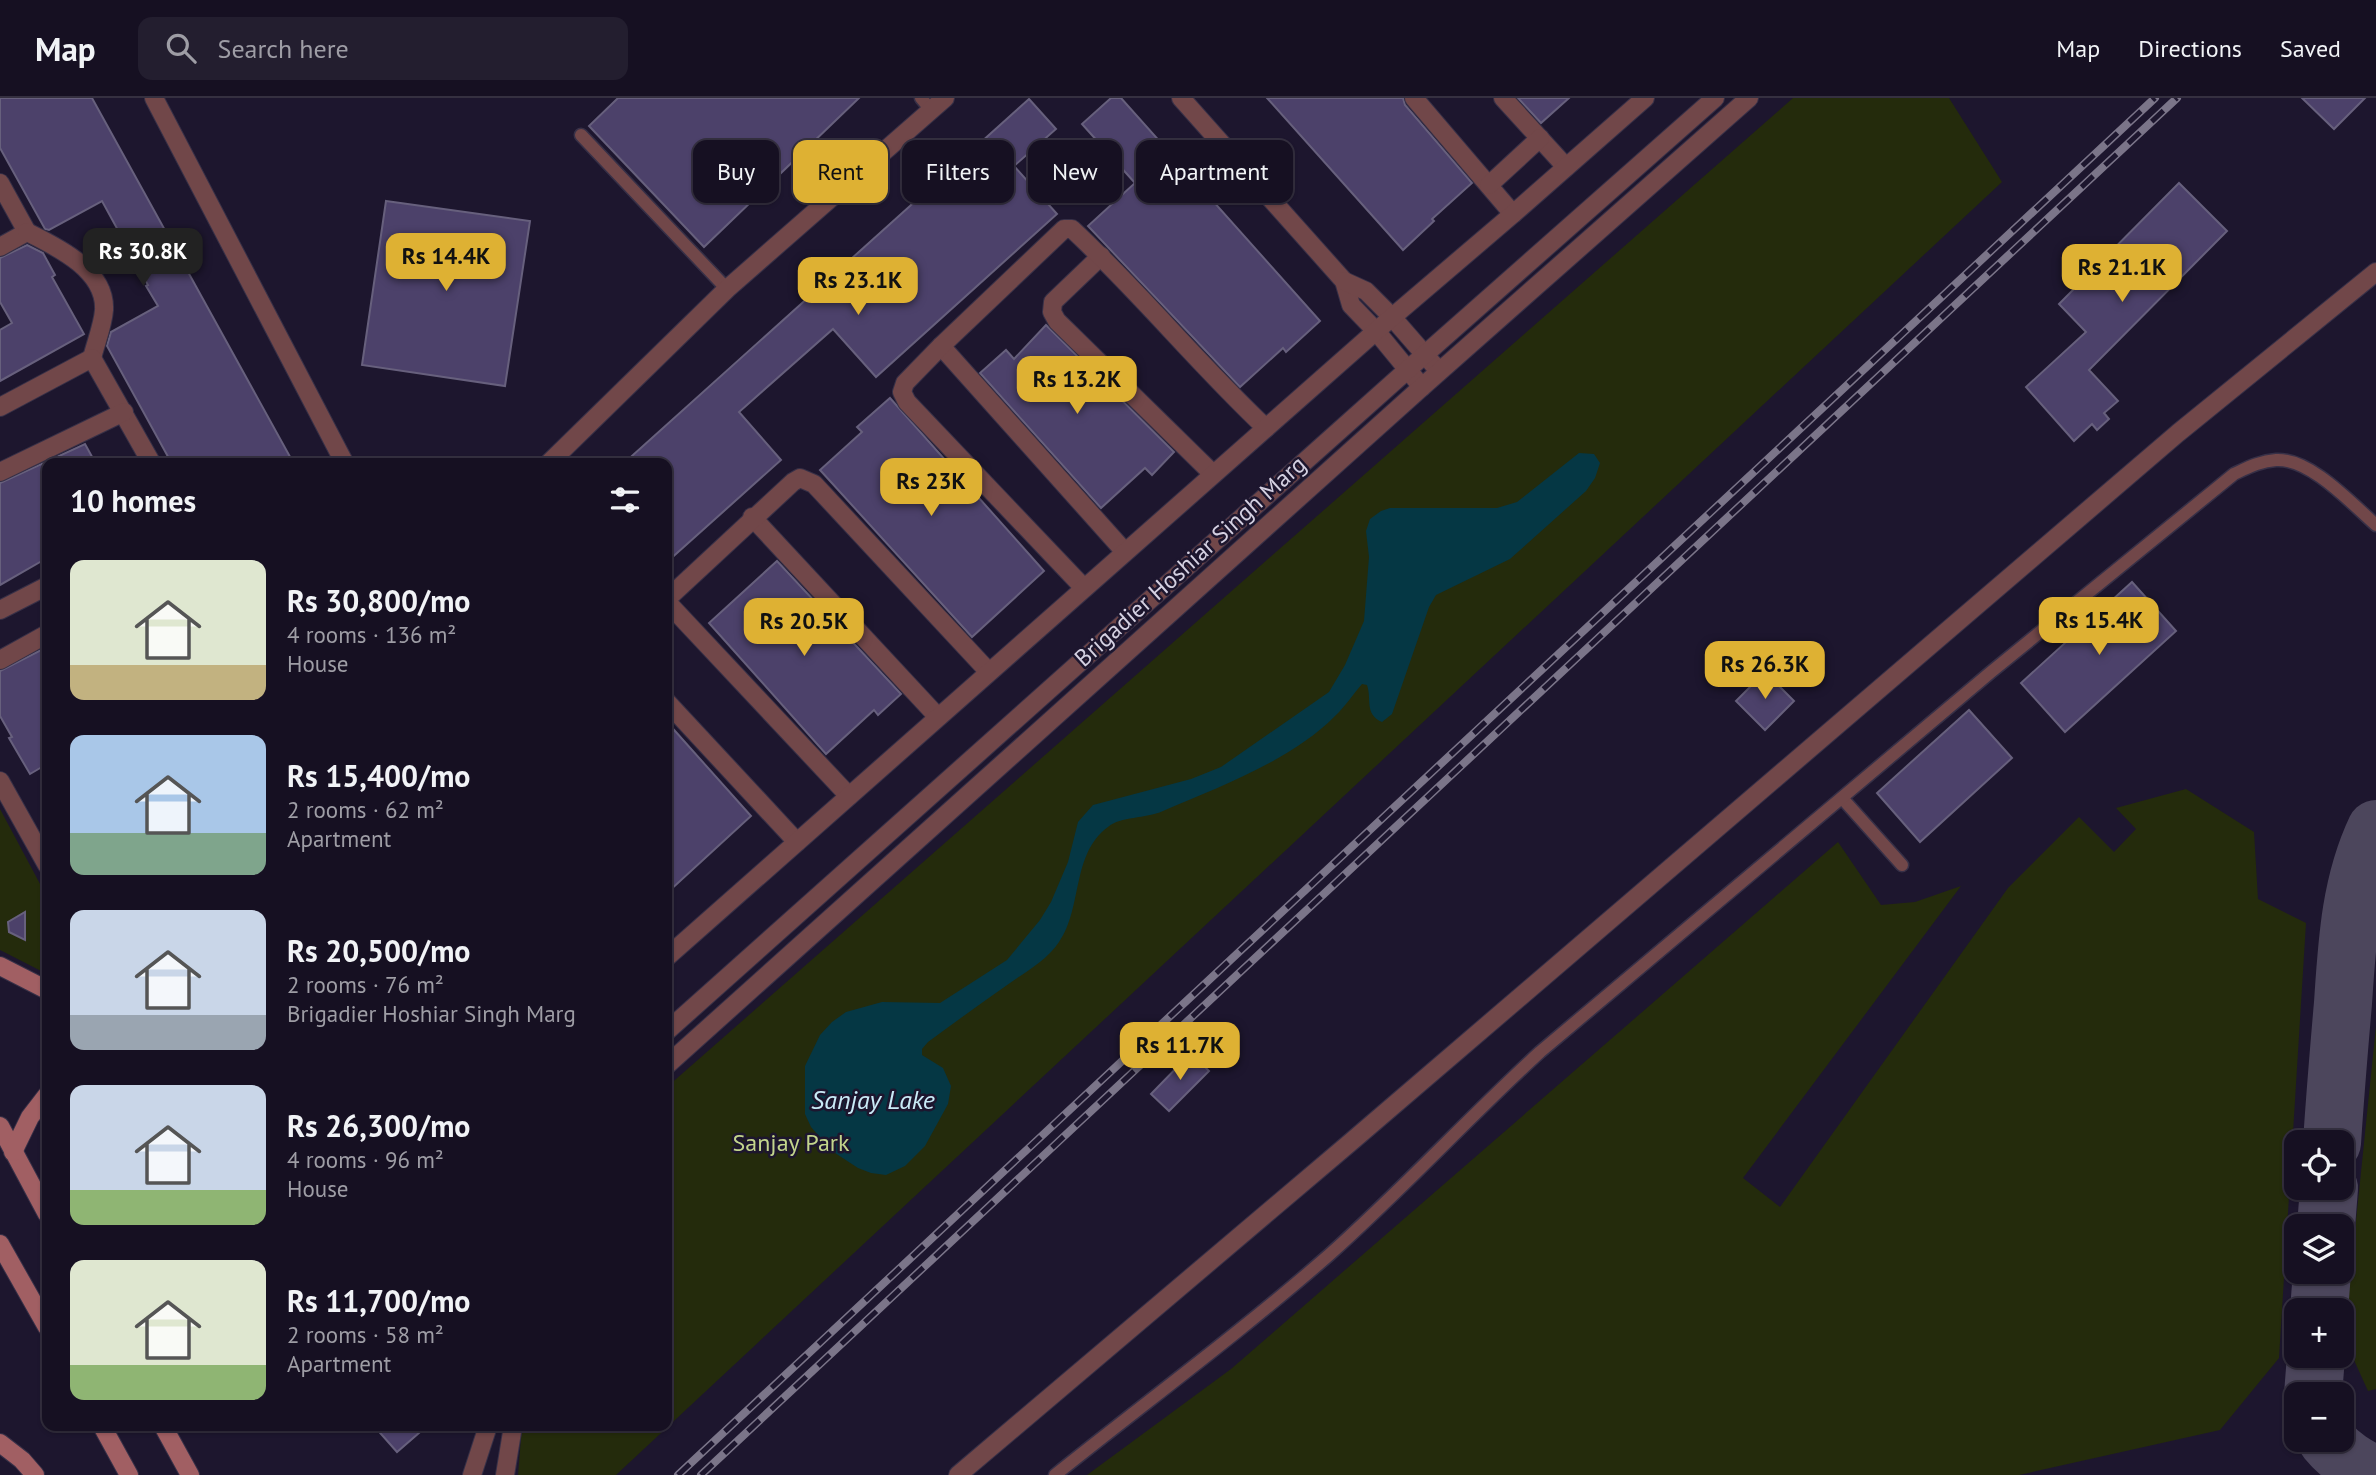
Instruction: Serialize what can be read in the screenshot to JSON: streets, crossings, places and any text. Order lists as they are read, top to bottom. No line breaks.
{"streets":{"street":["Brigadier Hoshiar Singh Marg"]},"water":["Sanjay Lake"],"parks":["Sanjay Park"],"page":{"header":"Map","search":"Search here","nav":["Map","Directions","Saved"],"chip":["Buy","Rent","Filters","New","Apartment"],"price":["Rs 30.8K","Rs 14.4K","Rs 21.1K","Rs 23.1K","Rs 13.2K","Rs 23K","Rs 15.4K","Rs 20.5K","Rs 26.3K","Rs 11.7K"],"heading":"10 homes","list":[{"name":"Rs 30,800/mo","note":"4 rooms · 136 m² · House"},{"name":"Rs 15,400/mo","note":"2 rooms · 62 m² · Apartment"},{"name":"Rs 20,500/mo","note":"2 rooms · 76 m² · Brigadier Hoshiar Singh Marg"},{"name":"Rs 26,300/mo","note":"4 rooms · 96 m² · House"},{"name":"Rs 11,700/mo","note":"2 rooms · 58 m² · Apartment"}],"map_buttons":["+","−"]}}
